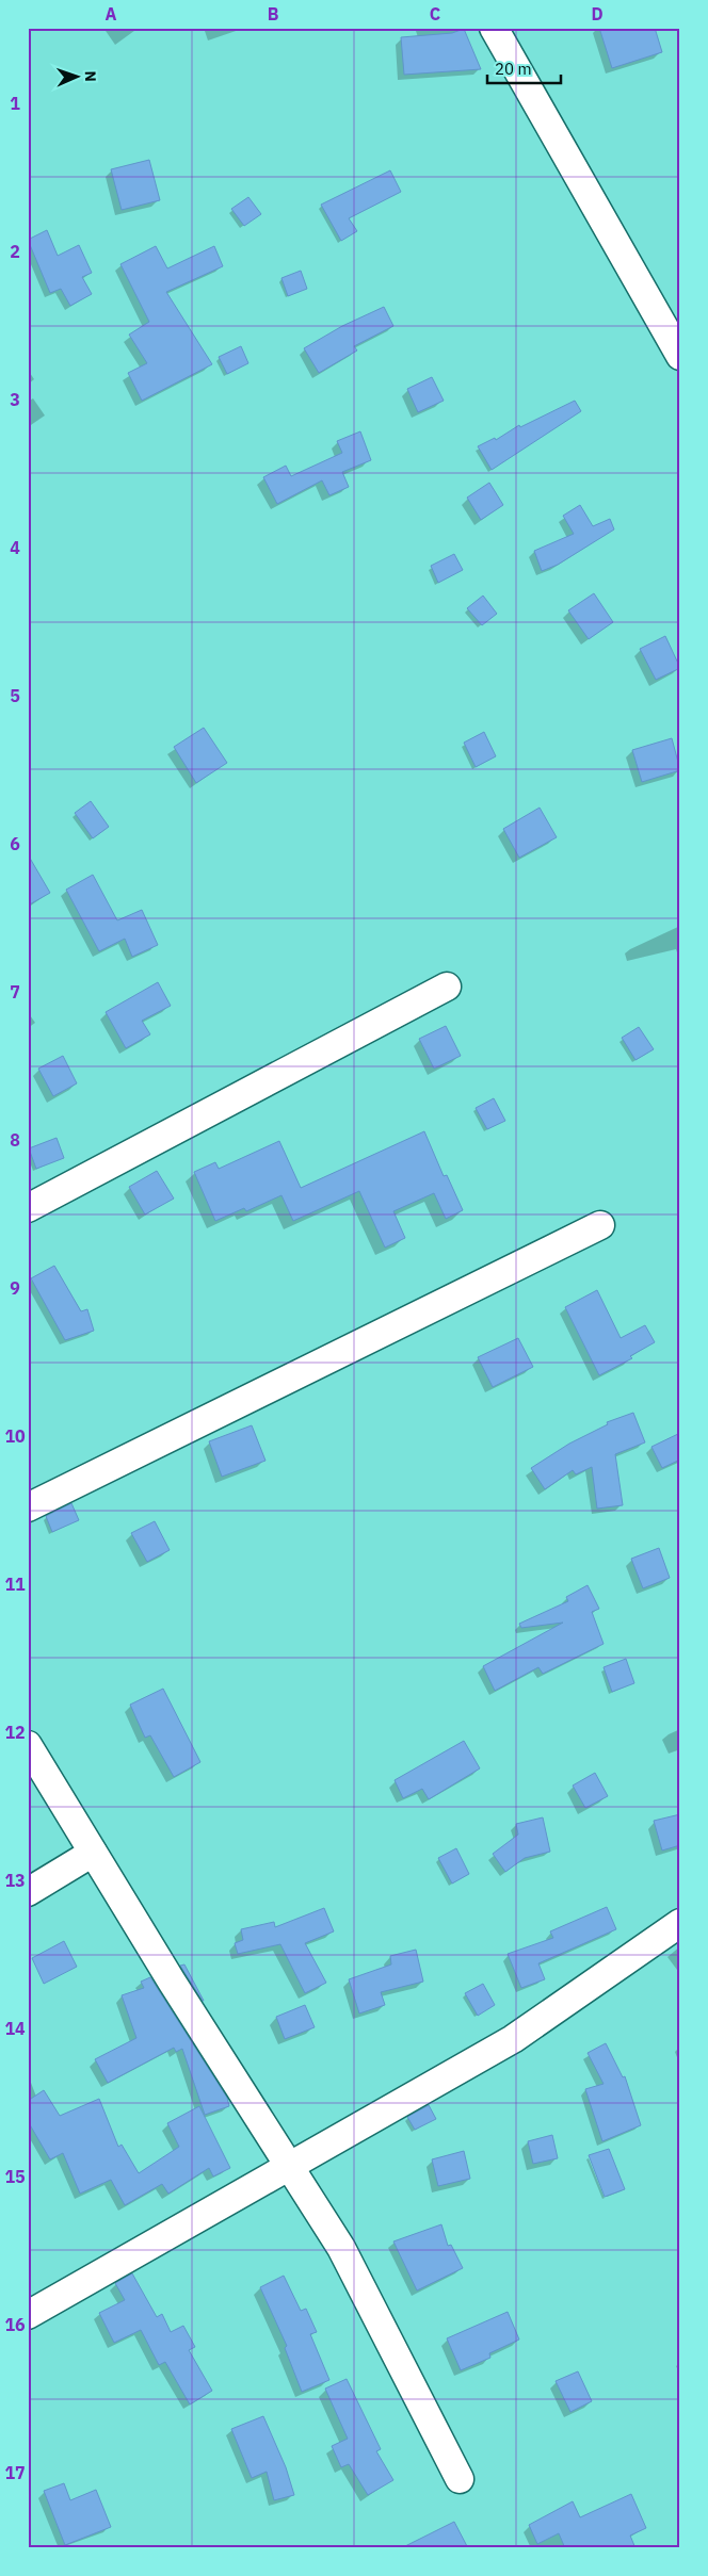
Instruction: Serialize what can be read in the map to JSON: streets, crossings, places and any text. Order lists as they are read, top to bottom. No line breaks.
{"scale_bar":"20 m","north":"right","grid":{"columns":["A","B","C","D"],"rows":["1","2","3","4","5","6","7","8","9","10","11","12","13","14","15","16","17"]}}
